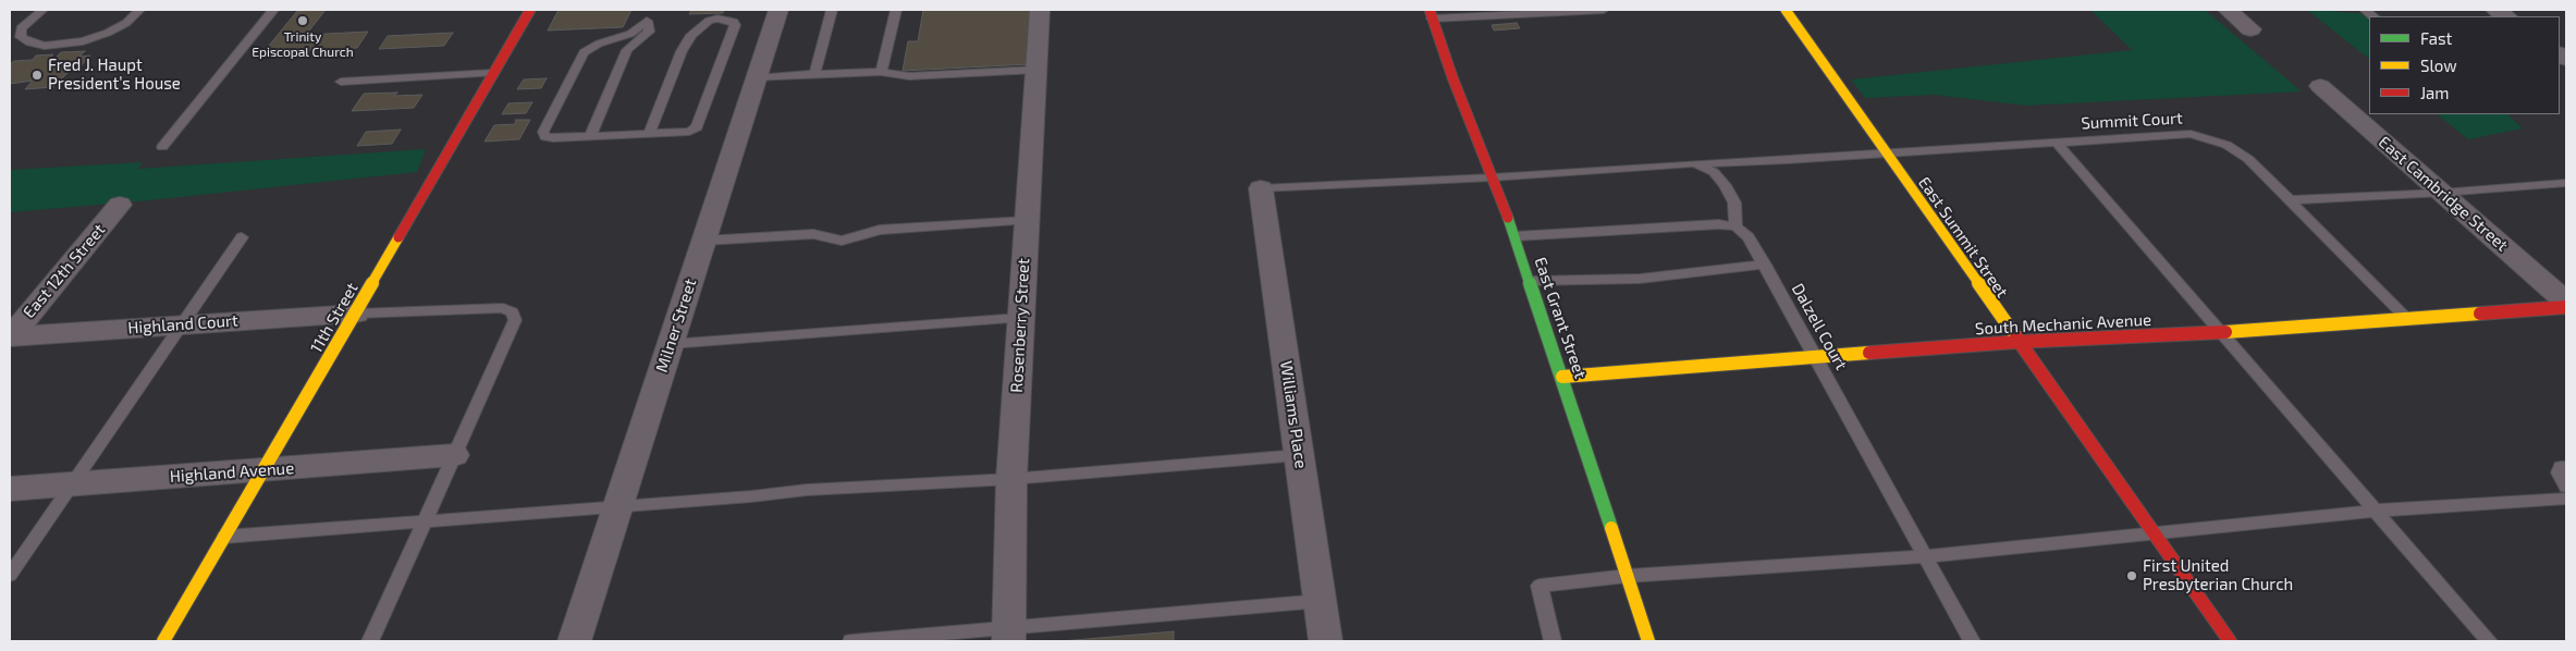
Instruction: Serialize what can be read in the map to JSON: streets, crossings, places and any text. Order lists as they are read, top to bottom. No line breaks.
{"streets":{"street":["East Cambridge Street","East Summit Street","East 12th Street","11th Street","East Grant Street","Highland Court","South Mechanic Avenue","Milner Street","Rosenberry Street","Williams Place","Highland Avenue"],"lane":["Summit Court","Dalzell Court"]},"crossings":[["Summit Court","East Summit Street"],["Summit Court","East Grant Street"],["Summit Court","South Mechanic Avenue"],["Summit Court","Williams Place"],["East Summit Street","South Mechanic Avenue"],["East 12th Street","Highland Court"],["11th Street","Highland Court"],["11th Street","Highland Avenue"],["East Grant Street","South Mechanic Avenue"],["South Mechanic Avenue","Dalzell Court"]],"places":["Trinity Episcopal Church","Fred J. Haupt President’s House","First United Presbyterian Church"],"legend":["Fast","Slow","Jam"]}
